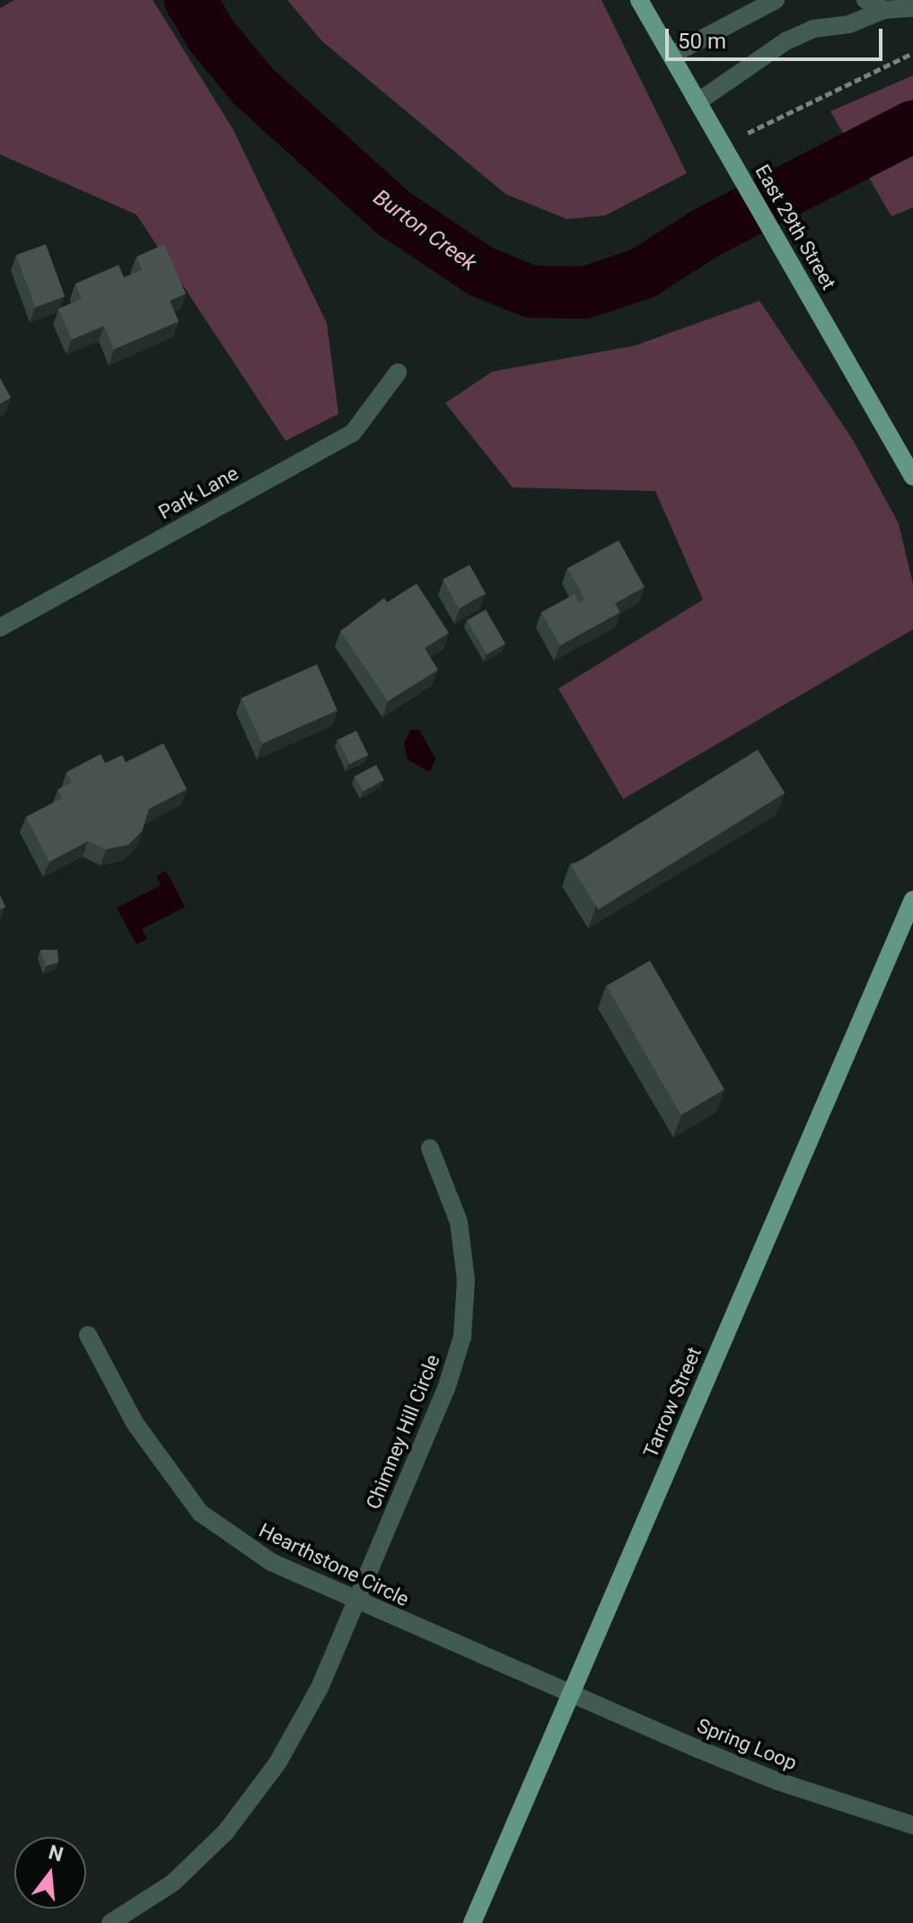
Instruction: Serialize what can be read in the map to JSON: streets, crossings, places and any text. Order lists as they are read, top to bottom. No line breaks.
{"streets":{"main road":["East 29th Street","Tarrow Street"],"street":["Park Lane","Chimney Hill Circle","Hearthstone Circle","Spring Loop"]},"crossings":[["Tarrow Street","Hearthstone Circle"],["Tarrow Street","Spring Loop"],["Chimney Hill Circle","Hearthstone Circle"],["Hearthstone Circle","Spring Loop"]],"water":["Burton Creek"],"scale_bar":"50 m","north":"top"}
